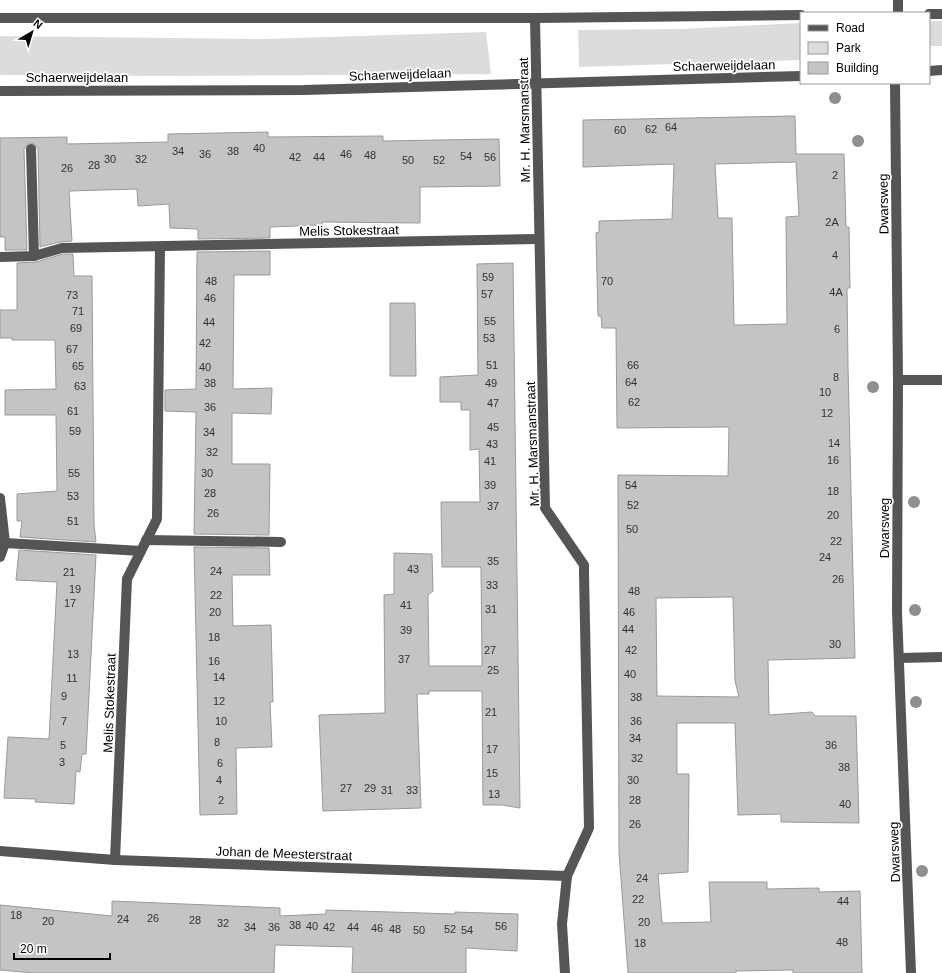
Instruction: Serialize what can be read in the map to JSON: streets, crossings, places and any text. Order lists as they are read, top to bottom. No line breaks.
{"streets":{"street":["Schaerweijdelaan","Mr. H. Marsmanstraat","Dwarsweg","Melis Stokestraat","Johan de Meesterstraat"]},"crossings":[["Schaerweijdelaan","Mr. H. Marsmanstraat"],["Mr. H. Marsmanstraat","Melis Stokestraat"],["Mr. H. Marsmanstraat","Johan de Meesterstraat"],["Melis Stokestraat","Johan de Meesterstraat"]],"house_numbers":["64","62","60","40","34","38","36","46","48","54","42","44","56","30","32","50","52","28","26","2","2A","4","59","48","70","4A","57","73","46","71","55","44","69","6","53","42","67","51","66","65","40","8","64","38","49","63","10","62","47","36","61","12","45","59","34","14","43","32","16","41","55","30","39","54","18","28","53","52","37","26","20","51","50","22","24","35","43","24","21","26","33","19","48","22","17","41","31","20","46","44","39","18","30","27","42","13","37","16","25","40","14","11","9","38","12","21","7","10","36","34","8","5","36","17","32","3","6","38","15","4","30","27","29","31","33","13","2","28","40","26","24","22","44","18","26","24","28","20","20","32","38","40","56","34","36","42","44","46","48","52","50","54","48","18"],"legend":["Road","Park","Building"],"scale_bar":"20 m","north":"top right"}
